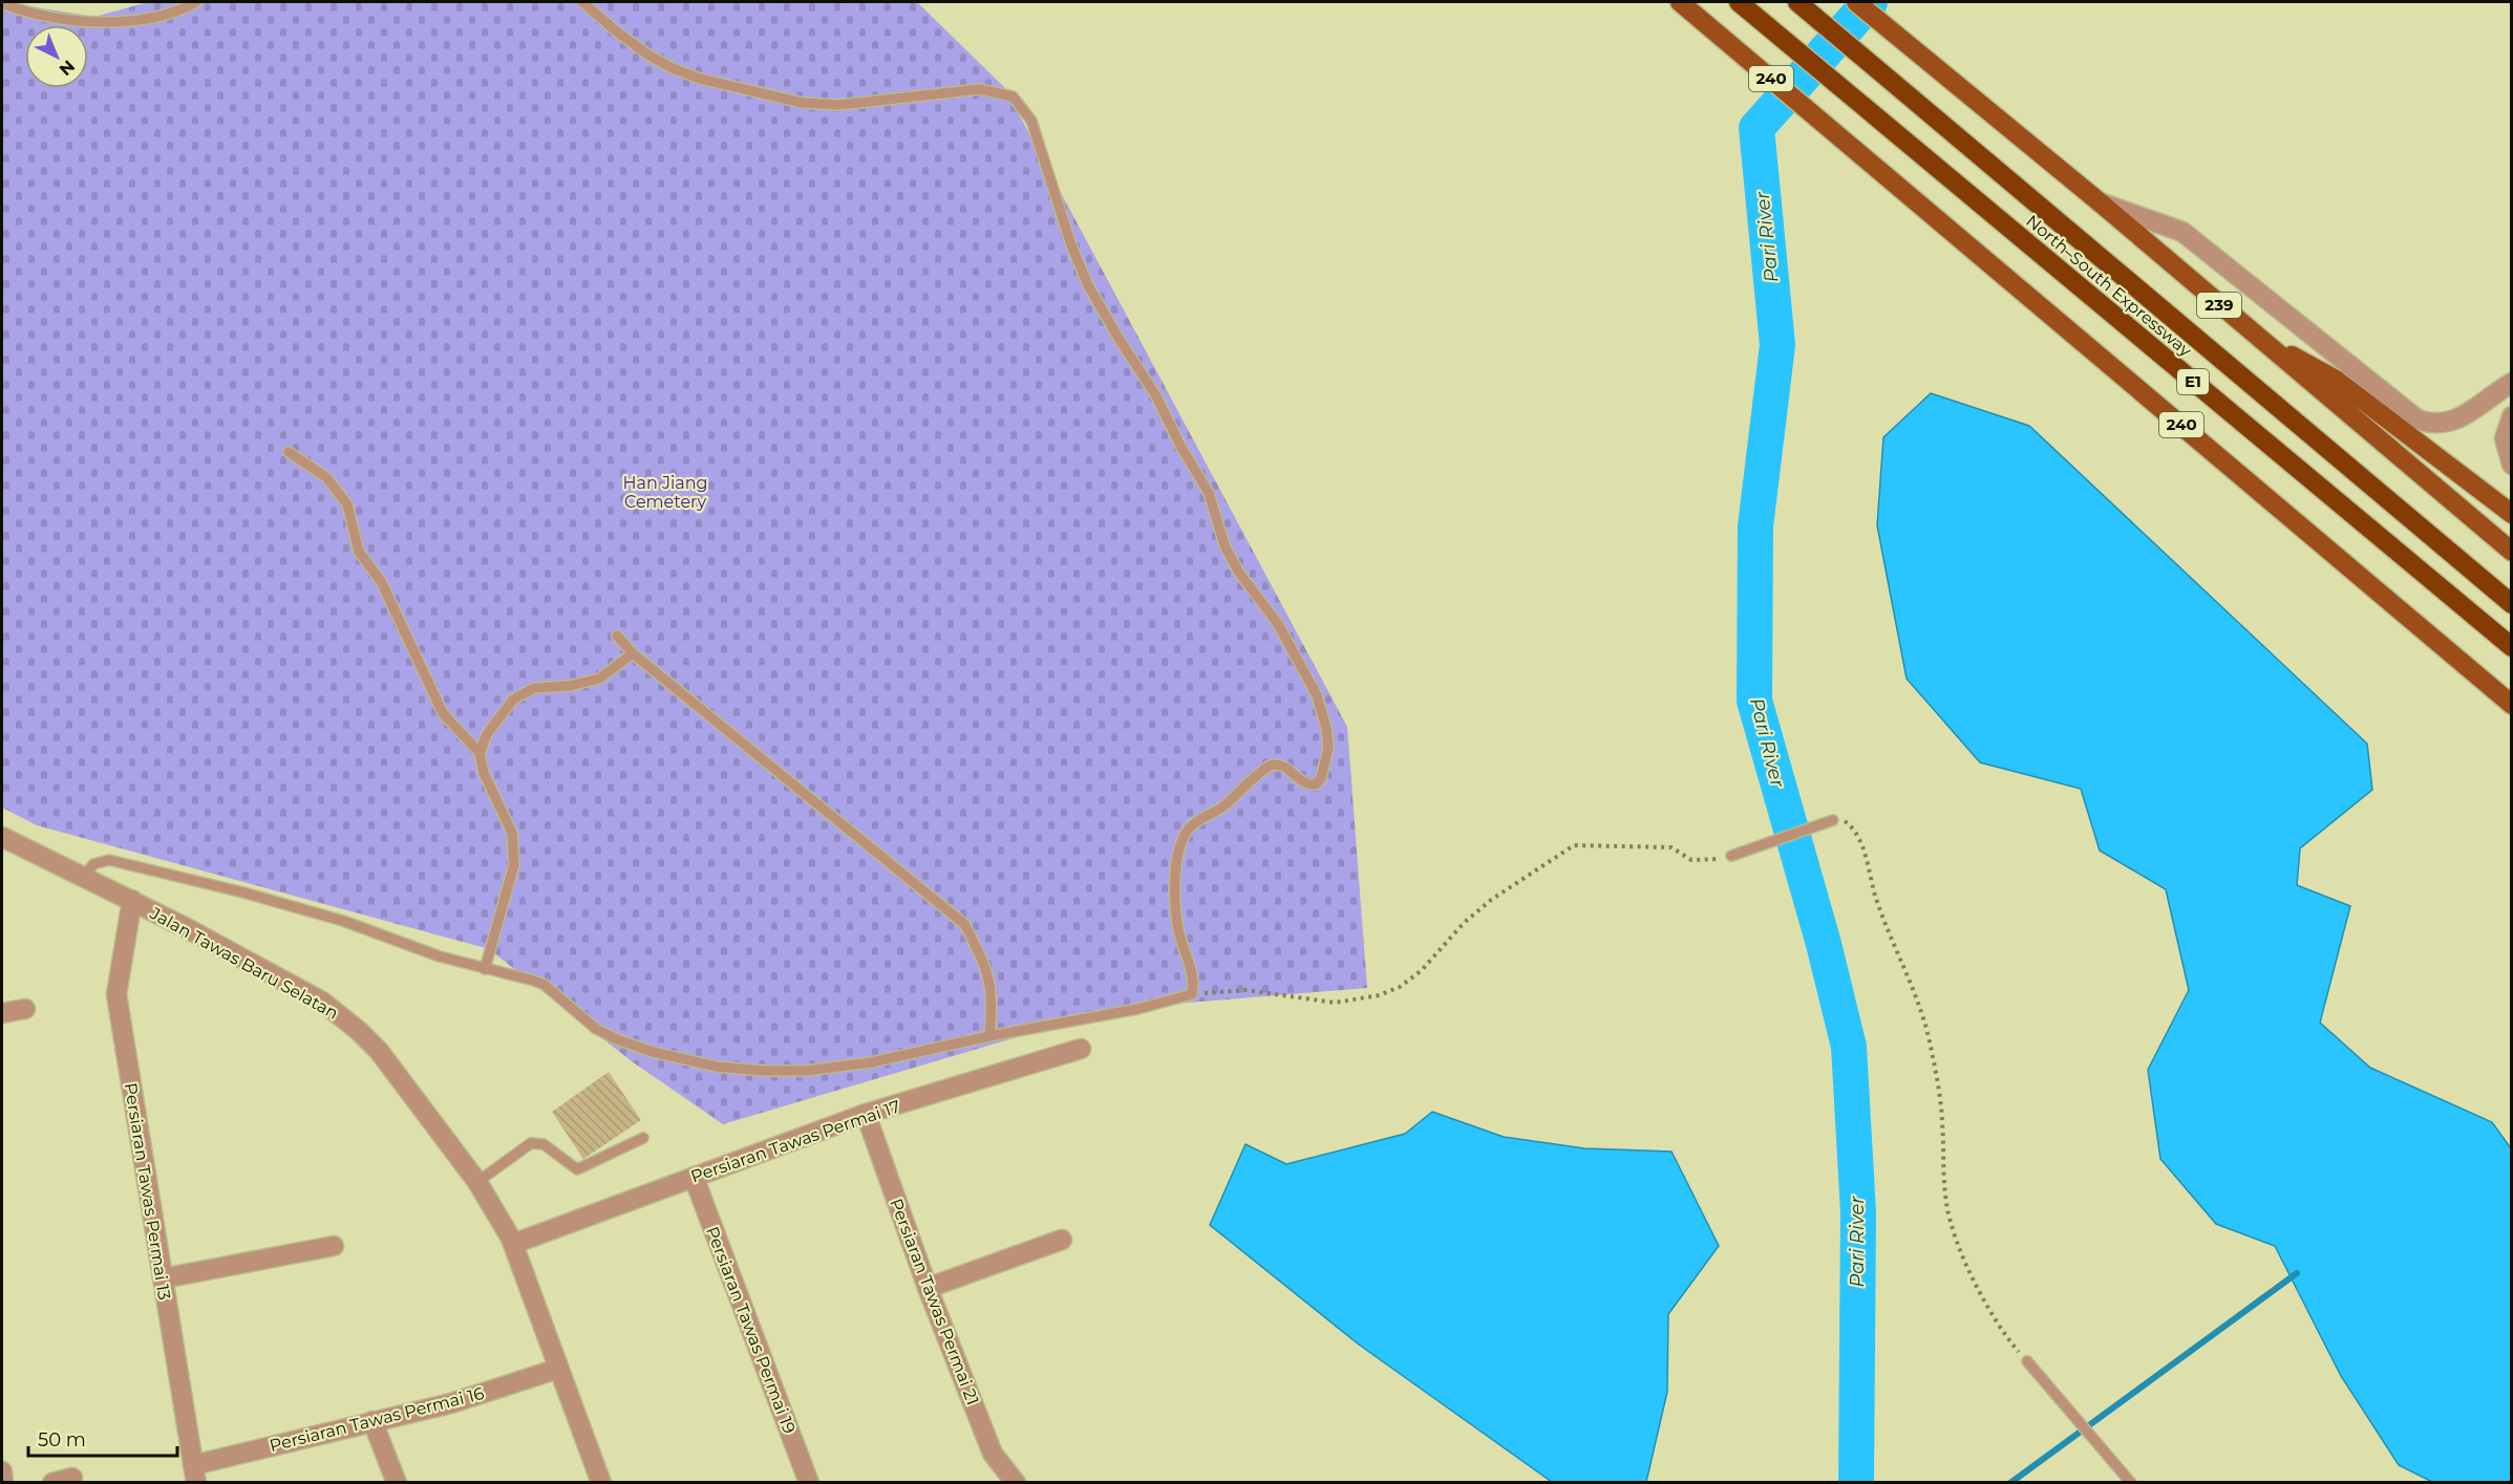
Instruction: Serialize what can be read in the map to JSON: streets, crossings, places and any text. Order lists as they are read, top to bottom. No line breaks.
{"streets":{"highway":["North–South Expressway","E1"],"main road":["240","239"],"street":["Jalan Tawas Baru Selatan","Persiaran Tawas Permai 17","Persiaran Tawas Permai 13","Persiaran Tawas Permai 21","Persiaran Tawas Permai 19","Persiaran Tawas Permai 16"]},"crossings":[["Jalan Tawas Baru Selatan","Persiaran Tawas Permai 17"],["Jalan Tawas Baru Selatan","Persiaran Tawas Permai 13"],["Jalan Tawas Baru Selatan","Persiaran Tawas Permai 16"],["Persiaran Tawas Permai 17","Persiaran Tawas Permai 21"],["Persiaran Tawas Permai 17","Persiaran Tawas Permai 19"],["Persiaran Tawas Permai 13","Persiaran Tawas Permai 16"]],"water":["Pari River"],"parks":["Han Jiang Cemetery"],"scale_bar":"50 m","north":"bottom right"}
